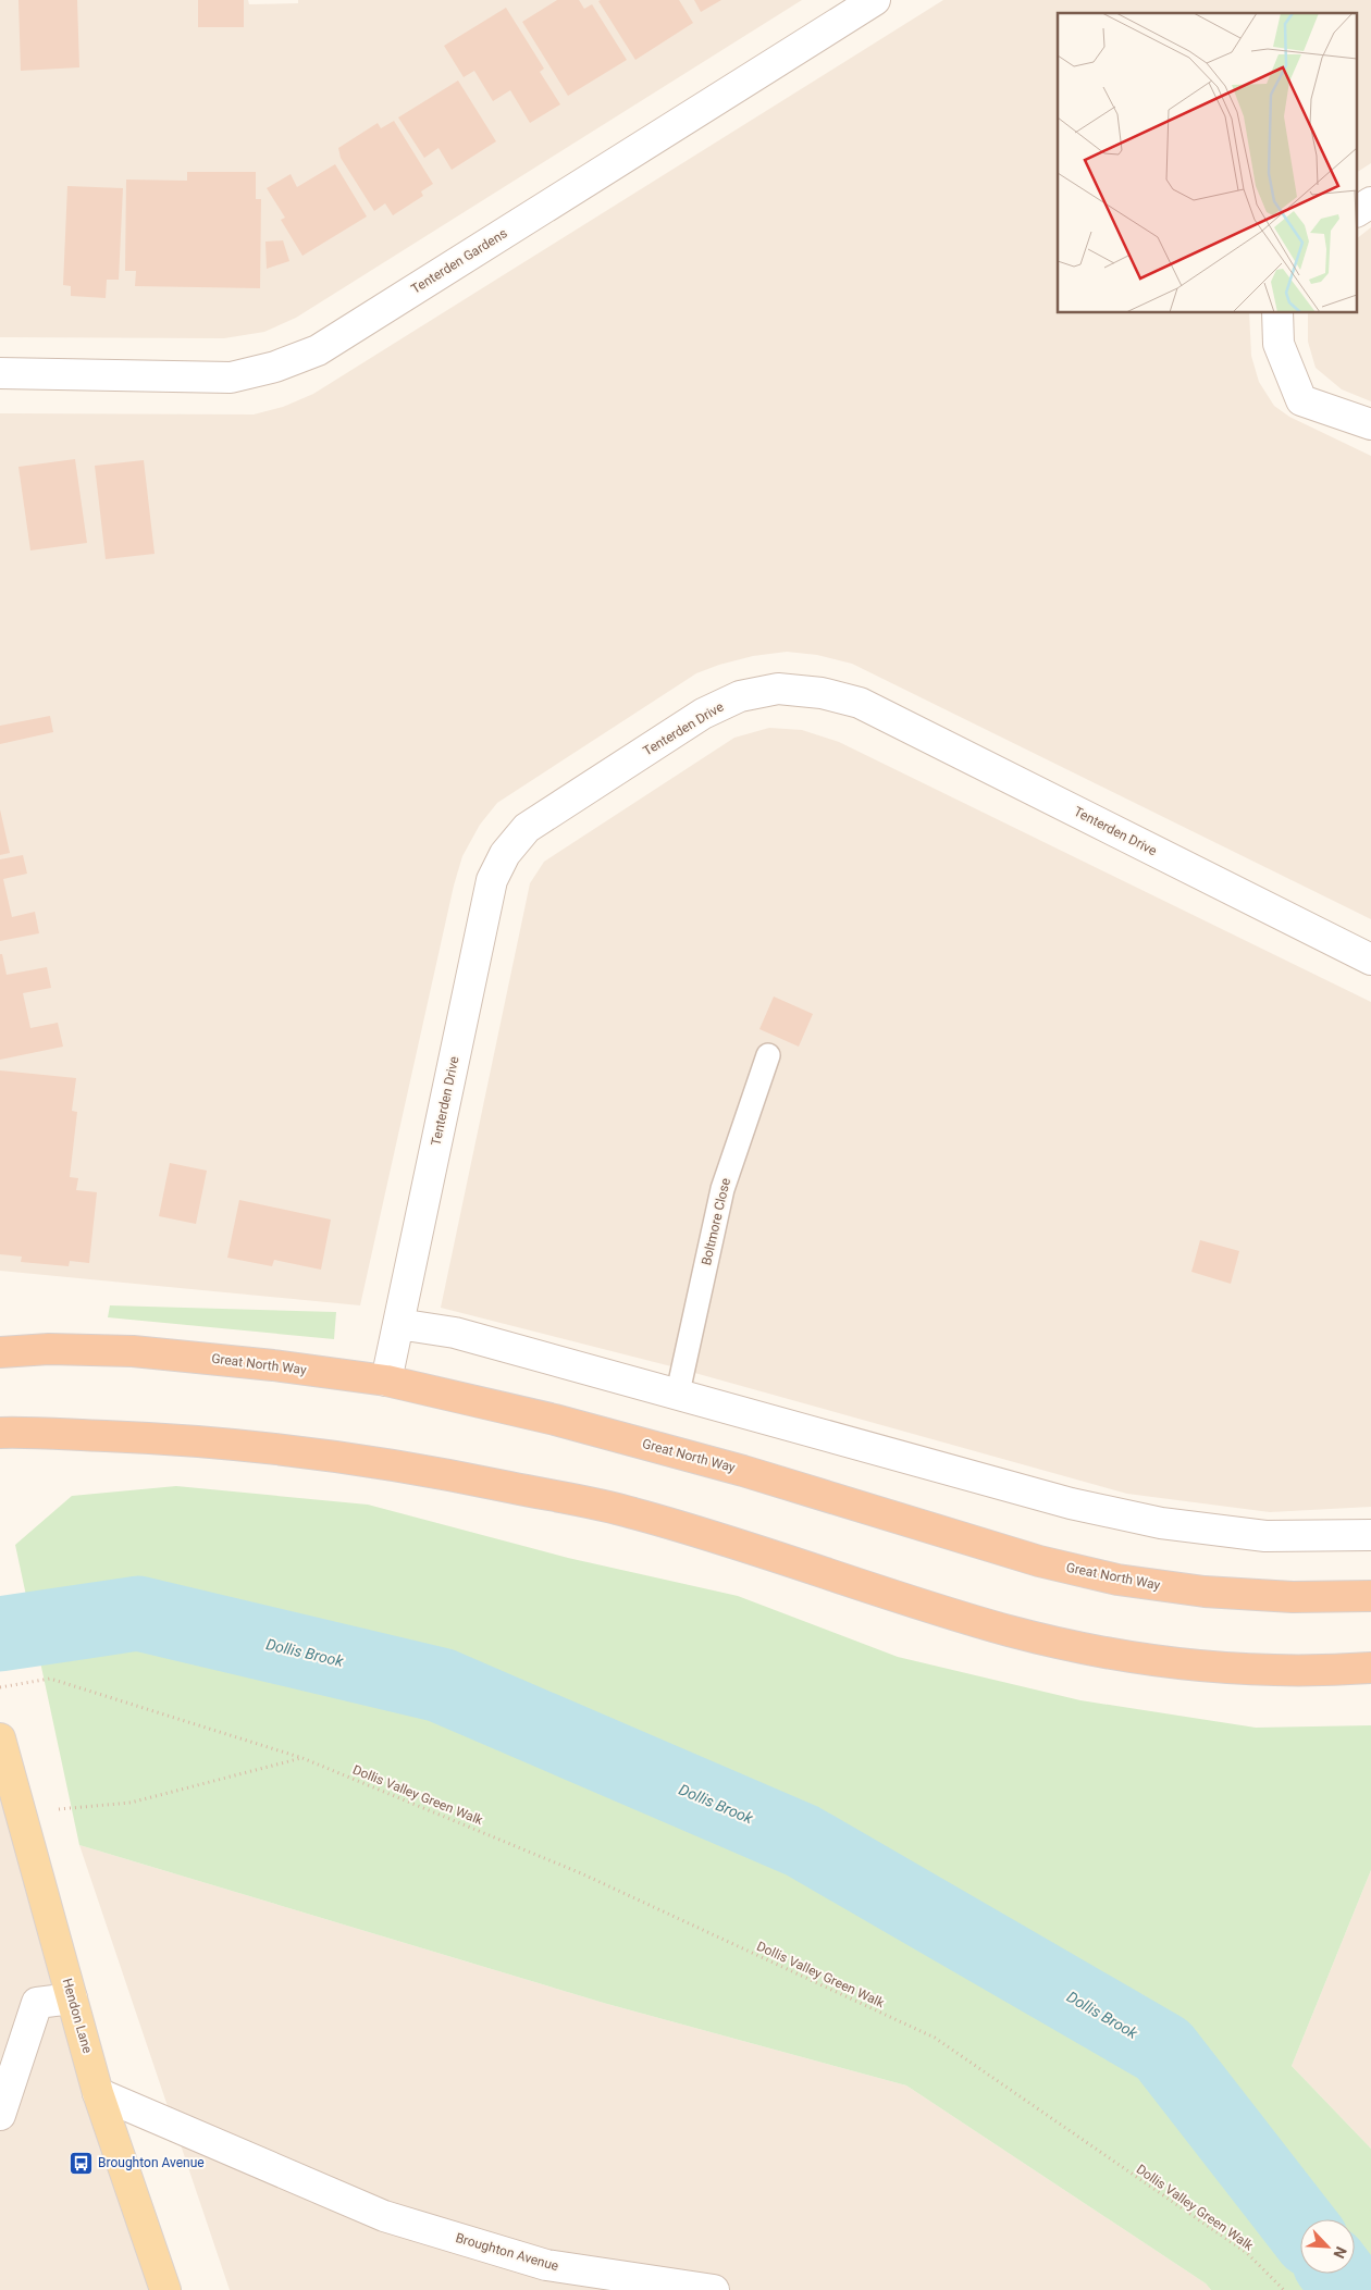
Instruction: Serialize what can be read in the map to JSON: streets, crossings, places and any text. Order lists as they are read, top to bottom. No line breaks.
{"streets":{"highway":["Great North Way"],"main road":["Hendon Lane"],"street":["Tenterden Gardens","Tenterden Drive","Broughton Avenue"],"lane":["Boltmore Close"],"path":["Dollis Valley Green Walk"]},"crossings":[["Tenterden Drive","Great North Way"],["Hendon Lane","Broughton Avenue"]],"water":["Dollis Brook"],"places":{"bus stop":["Broughton Avenue"]},"north":"bottom right"}
